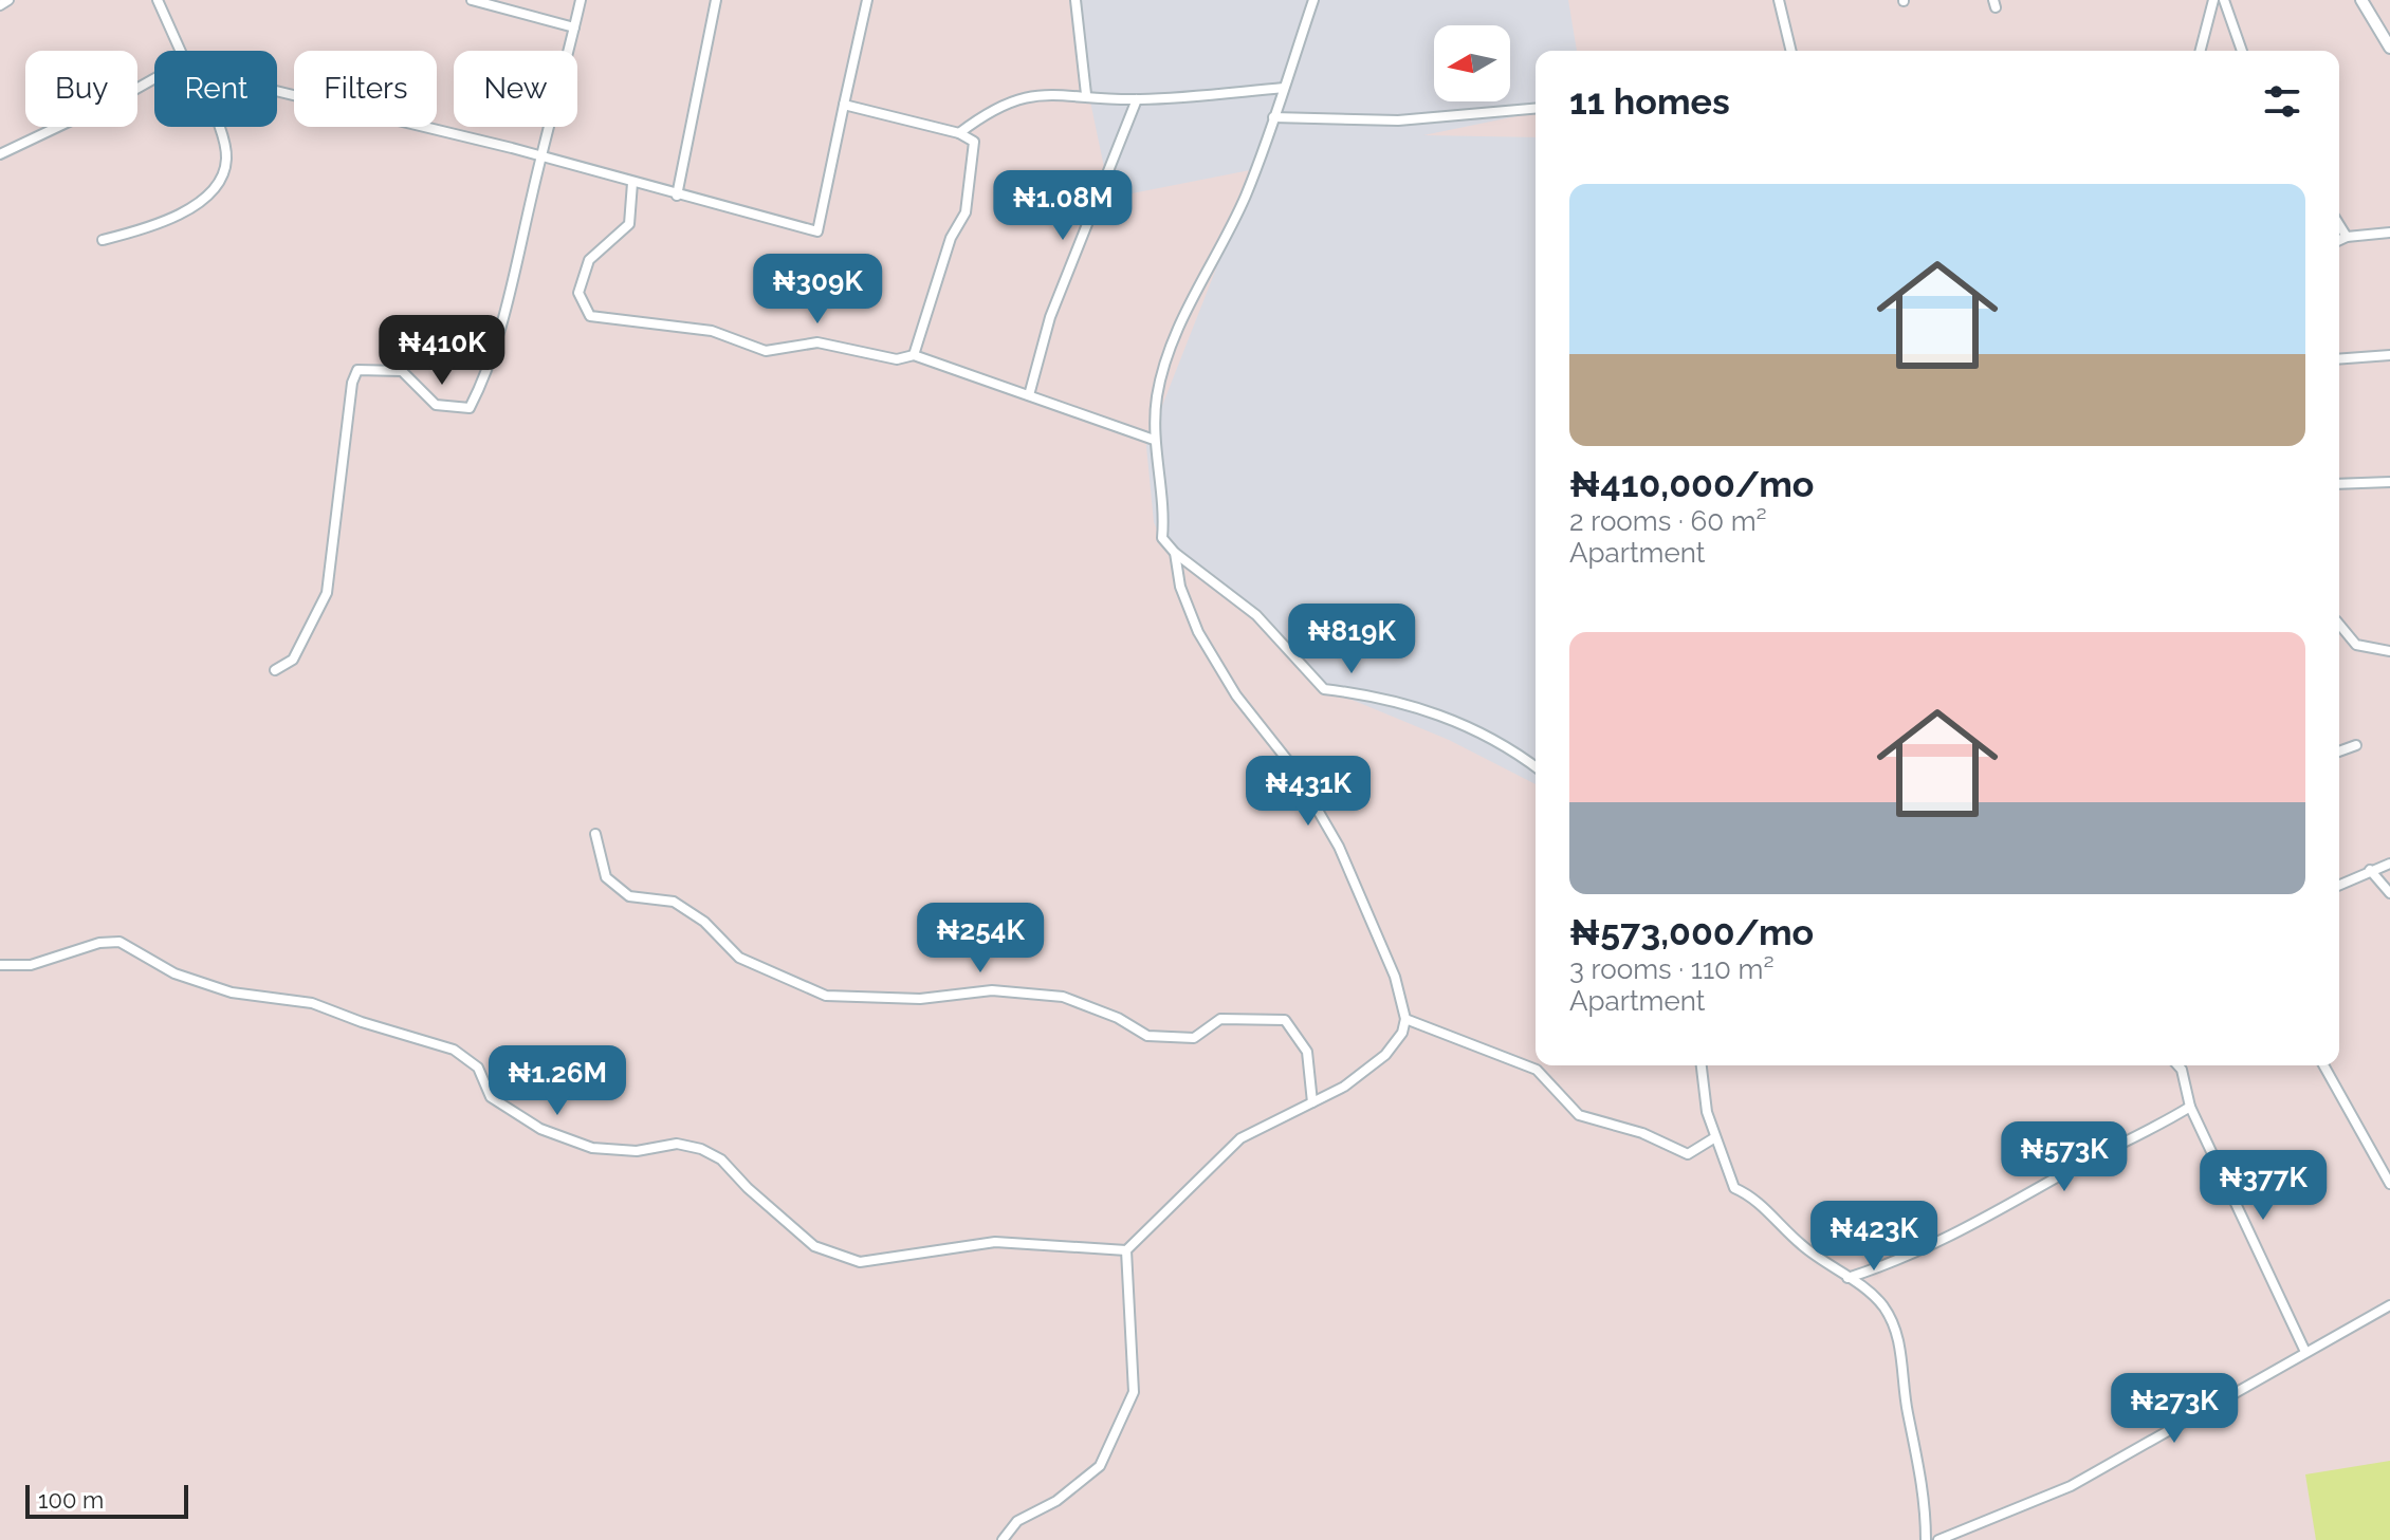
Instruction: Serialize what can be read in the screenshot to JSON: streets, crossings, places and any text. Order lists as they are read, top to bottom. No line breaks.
{"scale_bar":"100 m","north":"left","page":{"chip":["Buy","Rent","Filters","New"],"heading":"11 homes","list":[{"name":"₦410,000/mo","note":"2 rooms · 60 m² · Apartment"},{"name":"₦573,000/mo","note":"3 rooms · 110 m² · Apartment"}],"price":["₦1.08M","₦309K","₦410K","₦819K","₦431K","₦254K","₦1.26M","₦573K","₦377K","₦423K","₦273K"],"scale":"100 m"}}
